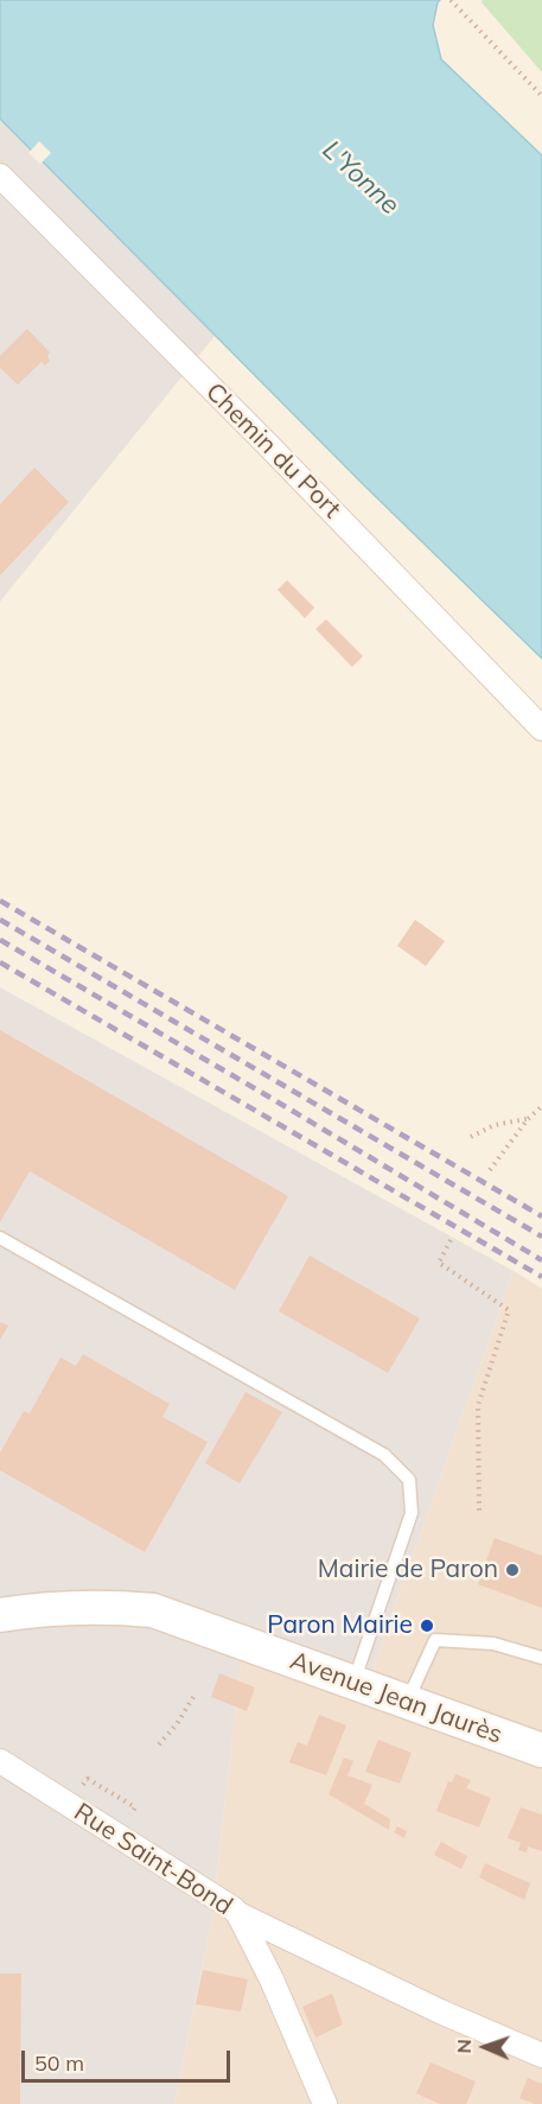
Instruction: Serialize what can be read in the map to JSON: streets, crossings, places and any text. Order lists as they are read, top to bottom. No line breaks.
{"streets":{"main road":["Avenue Jean Jaurès"],"street":["Chemin du Port","Rue Saint-Bond"]},"water":["L'Yonne"],"places":["Mairie de Paron","Paron Mairie"],"scale_bar":"50 m","north":"left"}
